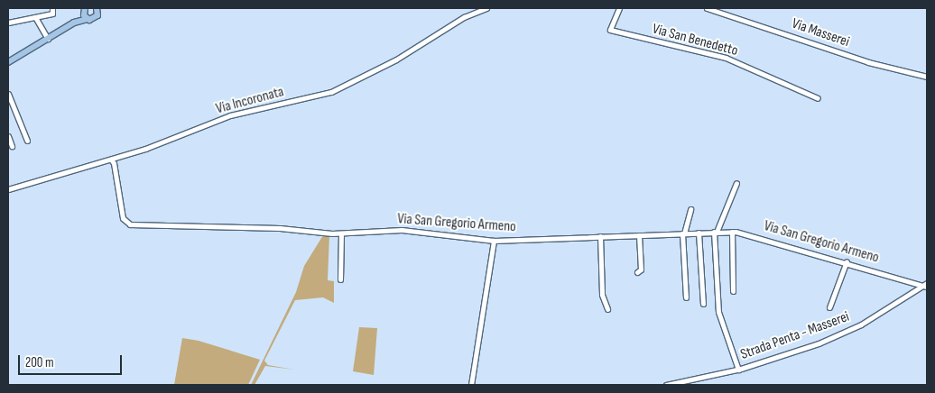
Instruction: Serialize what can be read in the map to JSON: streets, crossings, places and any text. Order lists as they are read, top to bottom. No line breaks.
{"streets":{"street":["Via Masserei","Via San Benedetto","Via Incoronata","Via San Gregorio Armeno","Strada Penta - Masserei"]},"crossings":[["Via Incoronata","Via San Gregorio Armeno"],["Via San Gregorio Armeno","Strada Penta - Masserei"]],"scale_bar":"200 m"}
